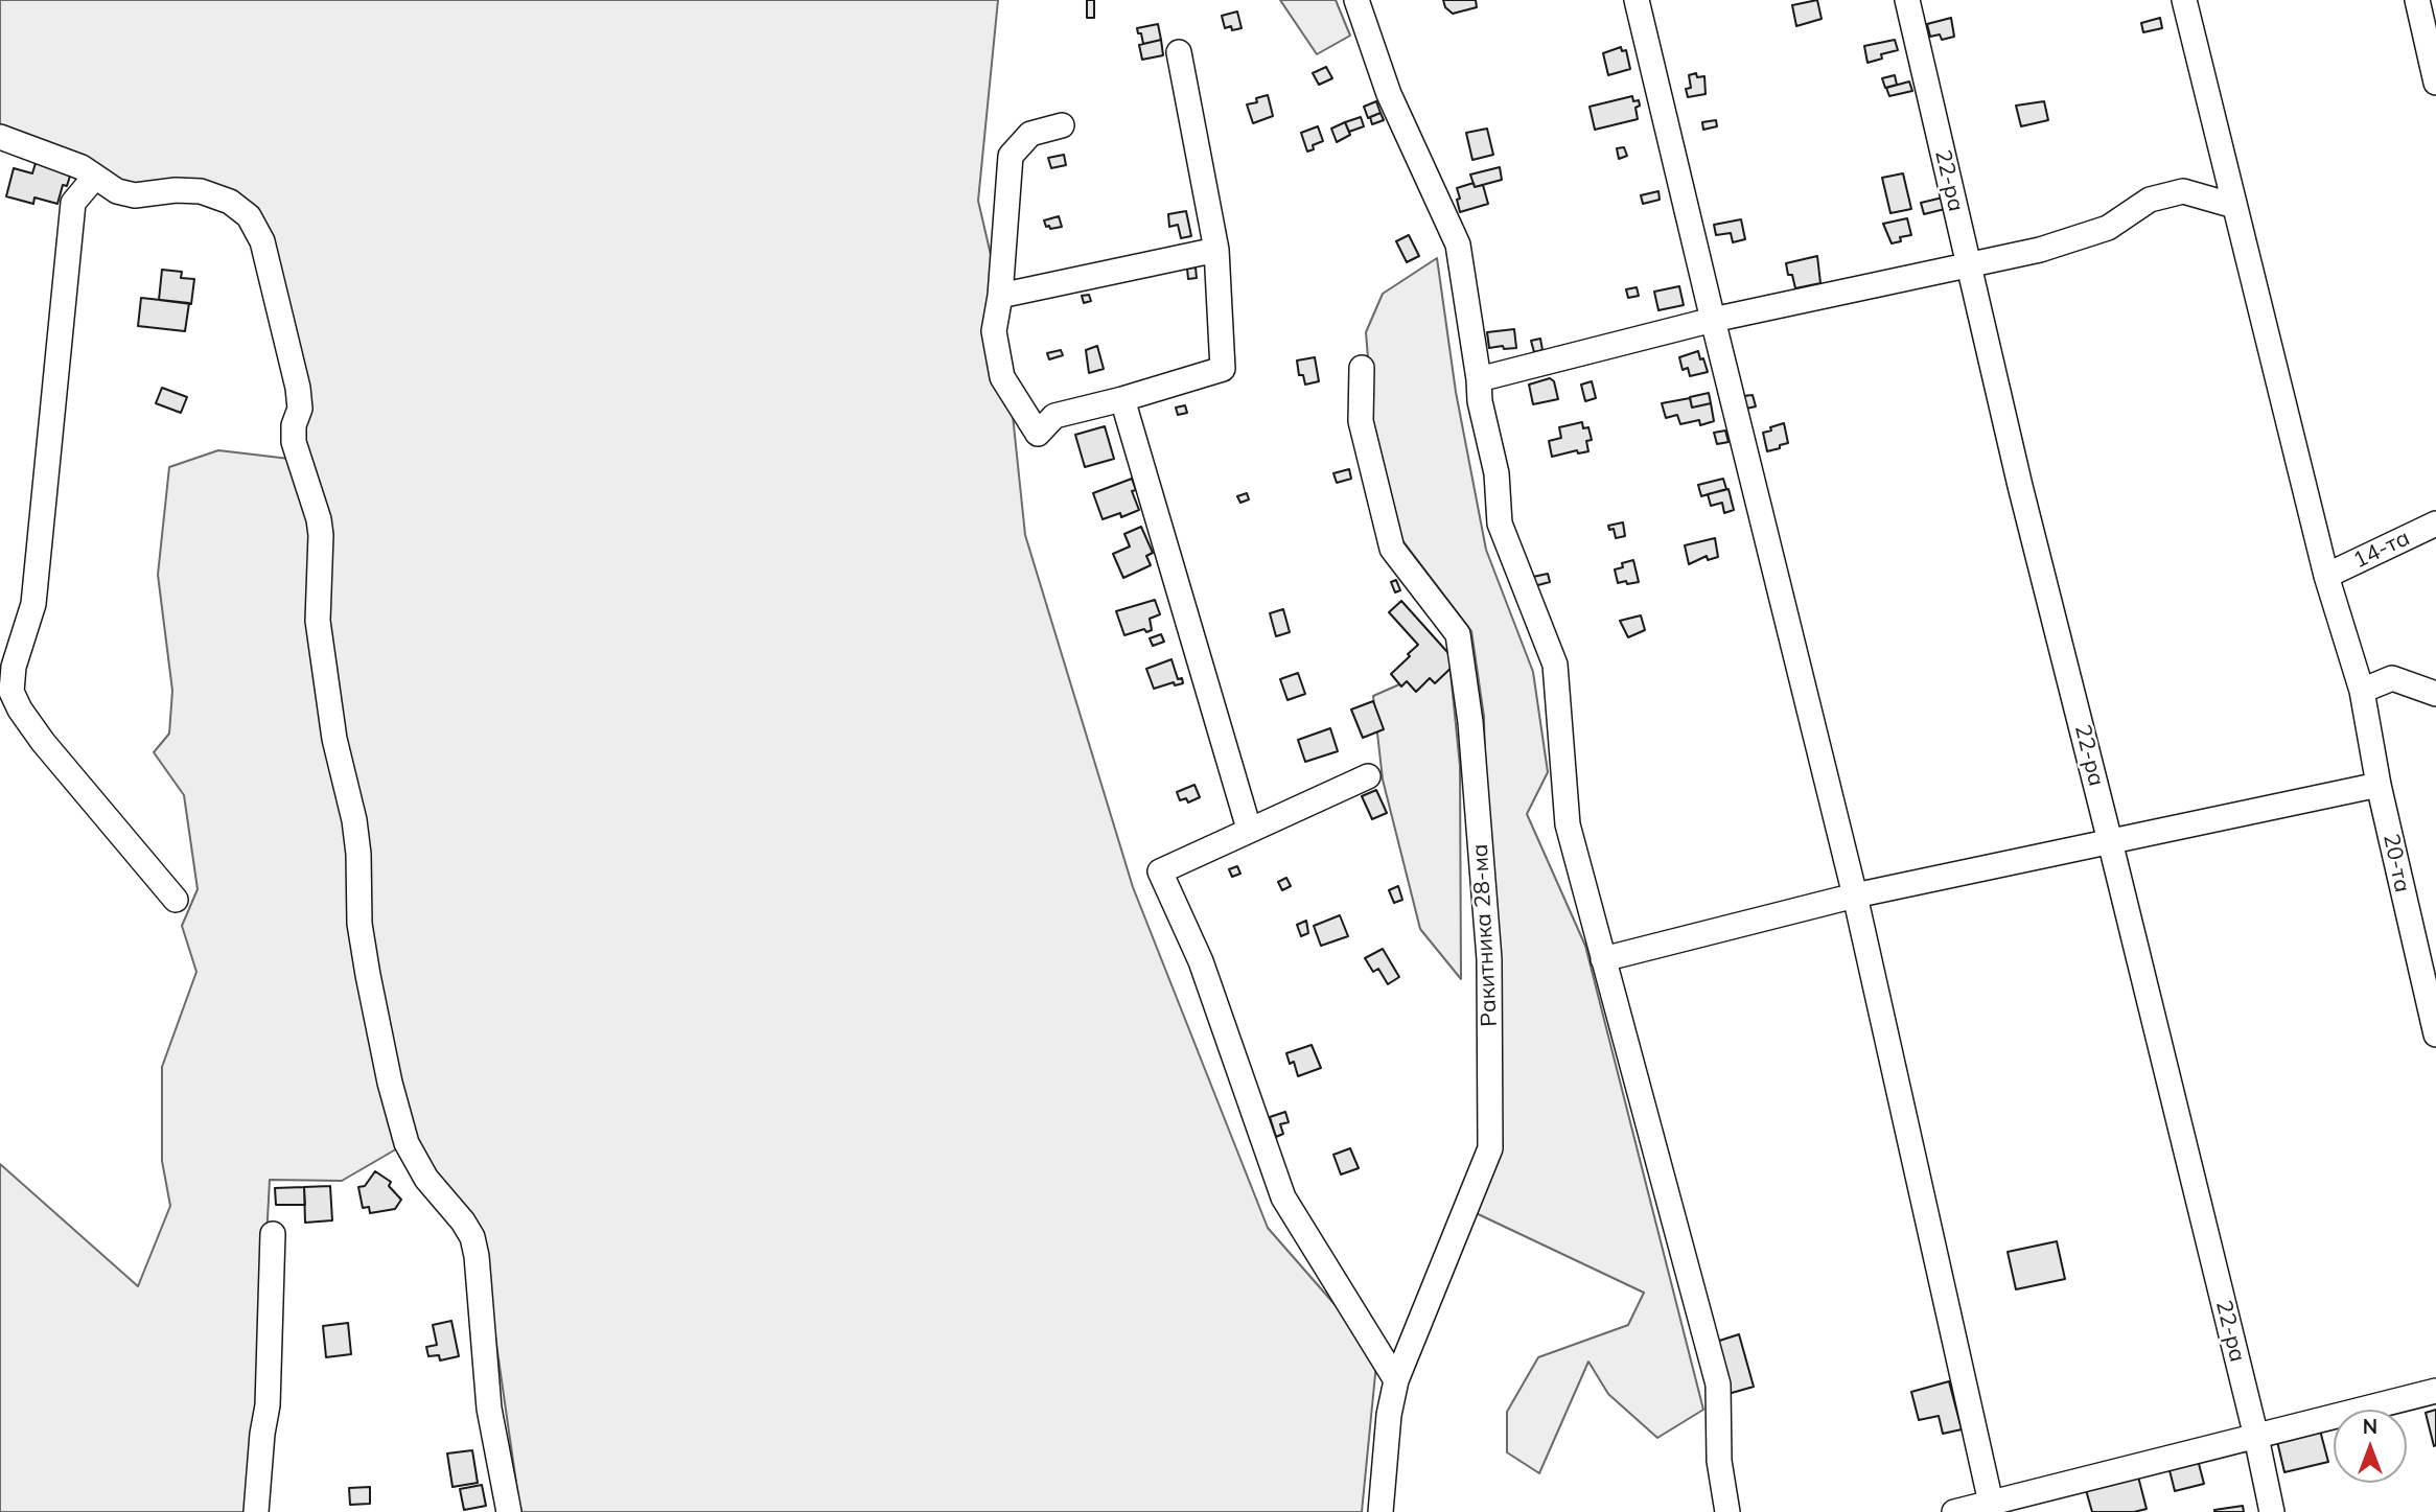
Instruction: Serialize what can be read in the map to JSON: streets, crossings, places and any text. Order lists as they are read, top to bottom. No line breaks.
{"streets":{"street":["22-ра","14-та","20-та","Ракитника 28-ма"]},"crossings":[["14-та","20-та"]],"north":"top"}
